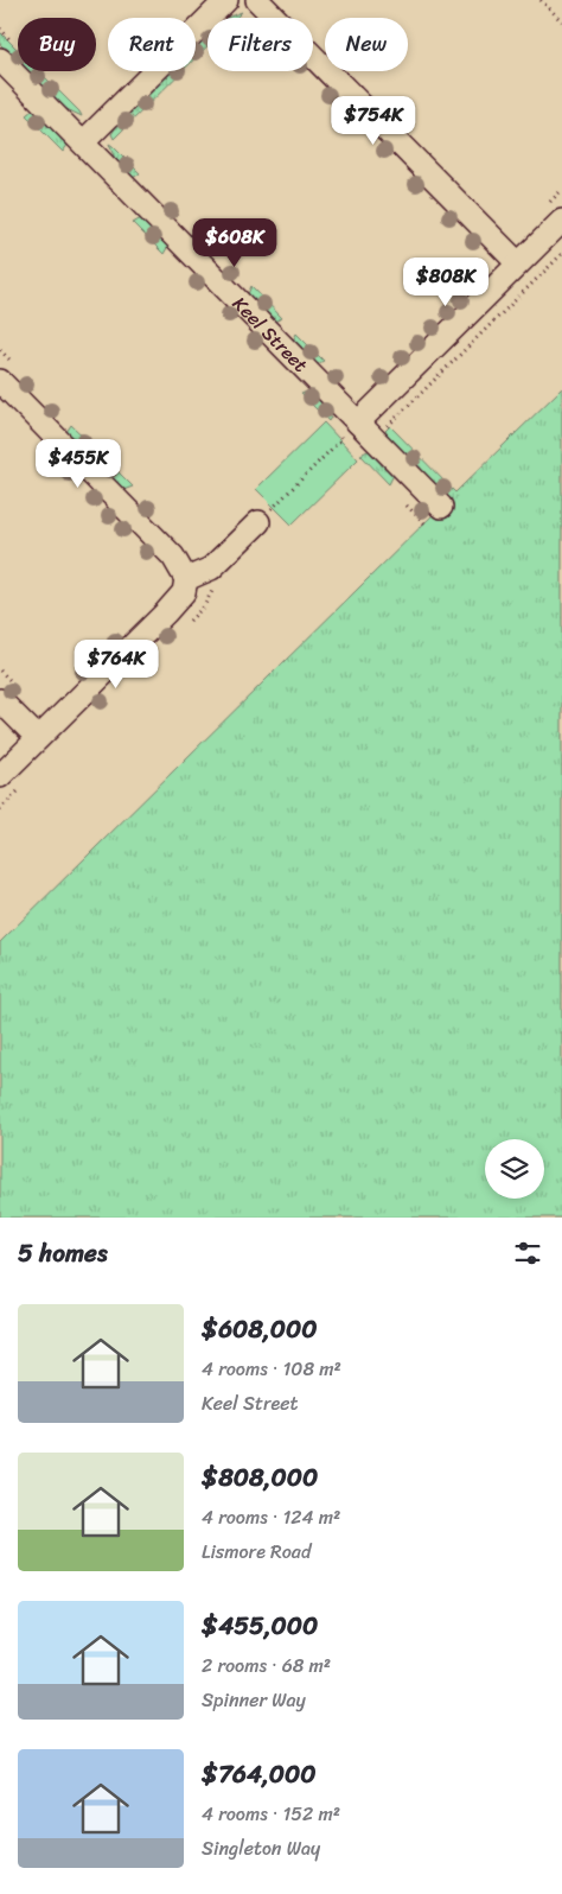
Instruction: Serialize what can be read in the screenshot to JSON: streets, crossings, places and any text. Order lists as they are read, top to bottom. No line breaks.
{"streets":{"street":["Keel Street"]},"page":{"chip":["Buy","Rent","Filters","New"],"price":["$754K","$608K","$808K","$455K","$764K"],"heading":"5 homes","list":[{"name":"$608,000","note":"4 rooms · 108 m² · Keel Street"},{"name":"$808,000","note":"4 rooms · 124 m² · Lismore Road"},{"name":"$455,000","note":"2 rooms · 68 m² · Spinner Way"},{"name":"$764,000","note":"4 rooms · 152 m² · Singleton Way"}]}}
